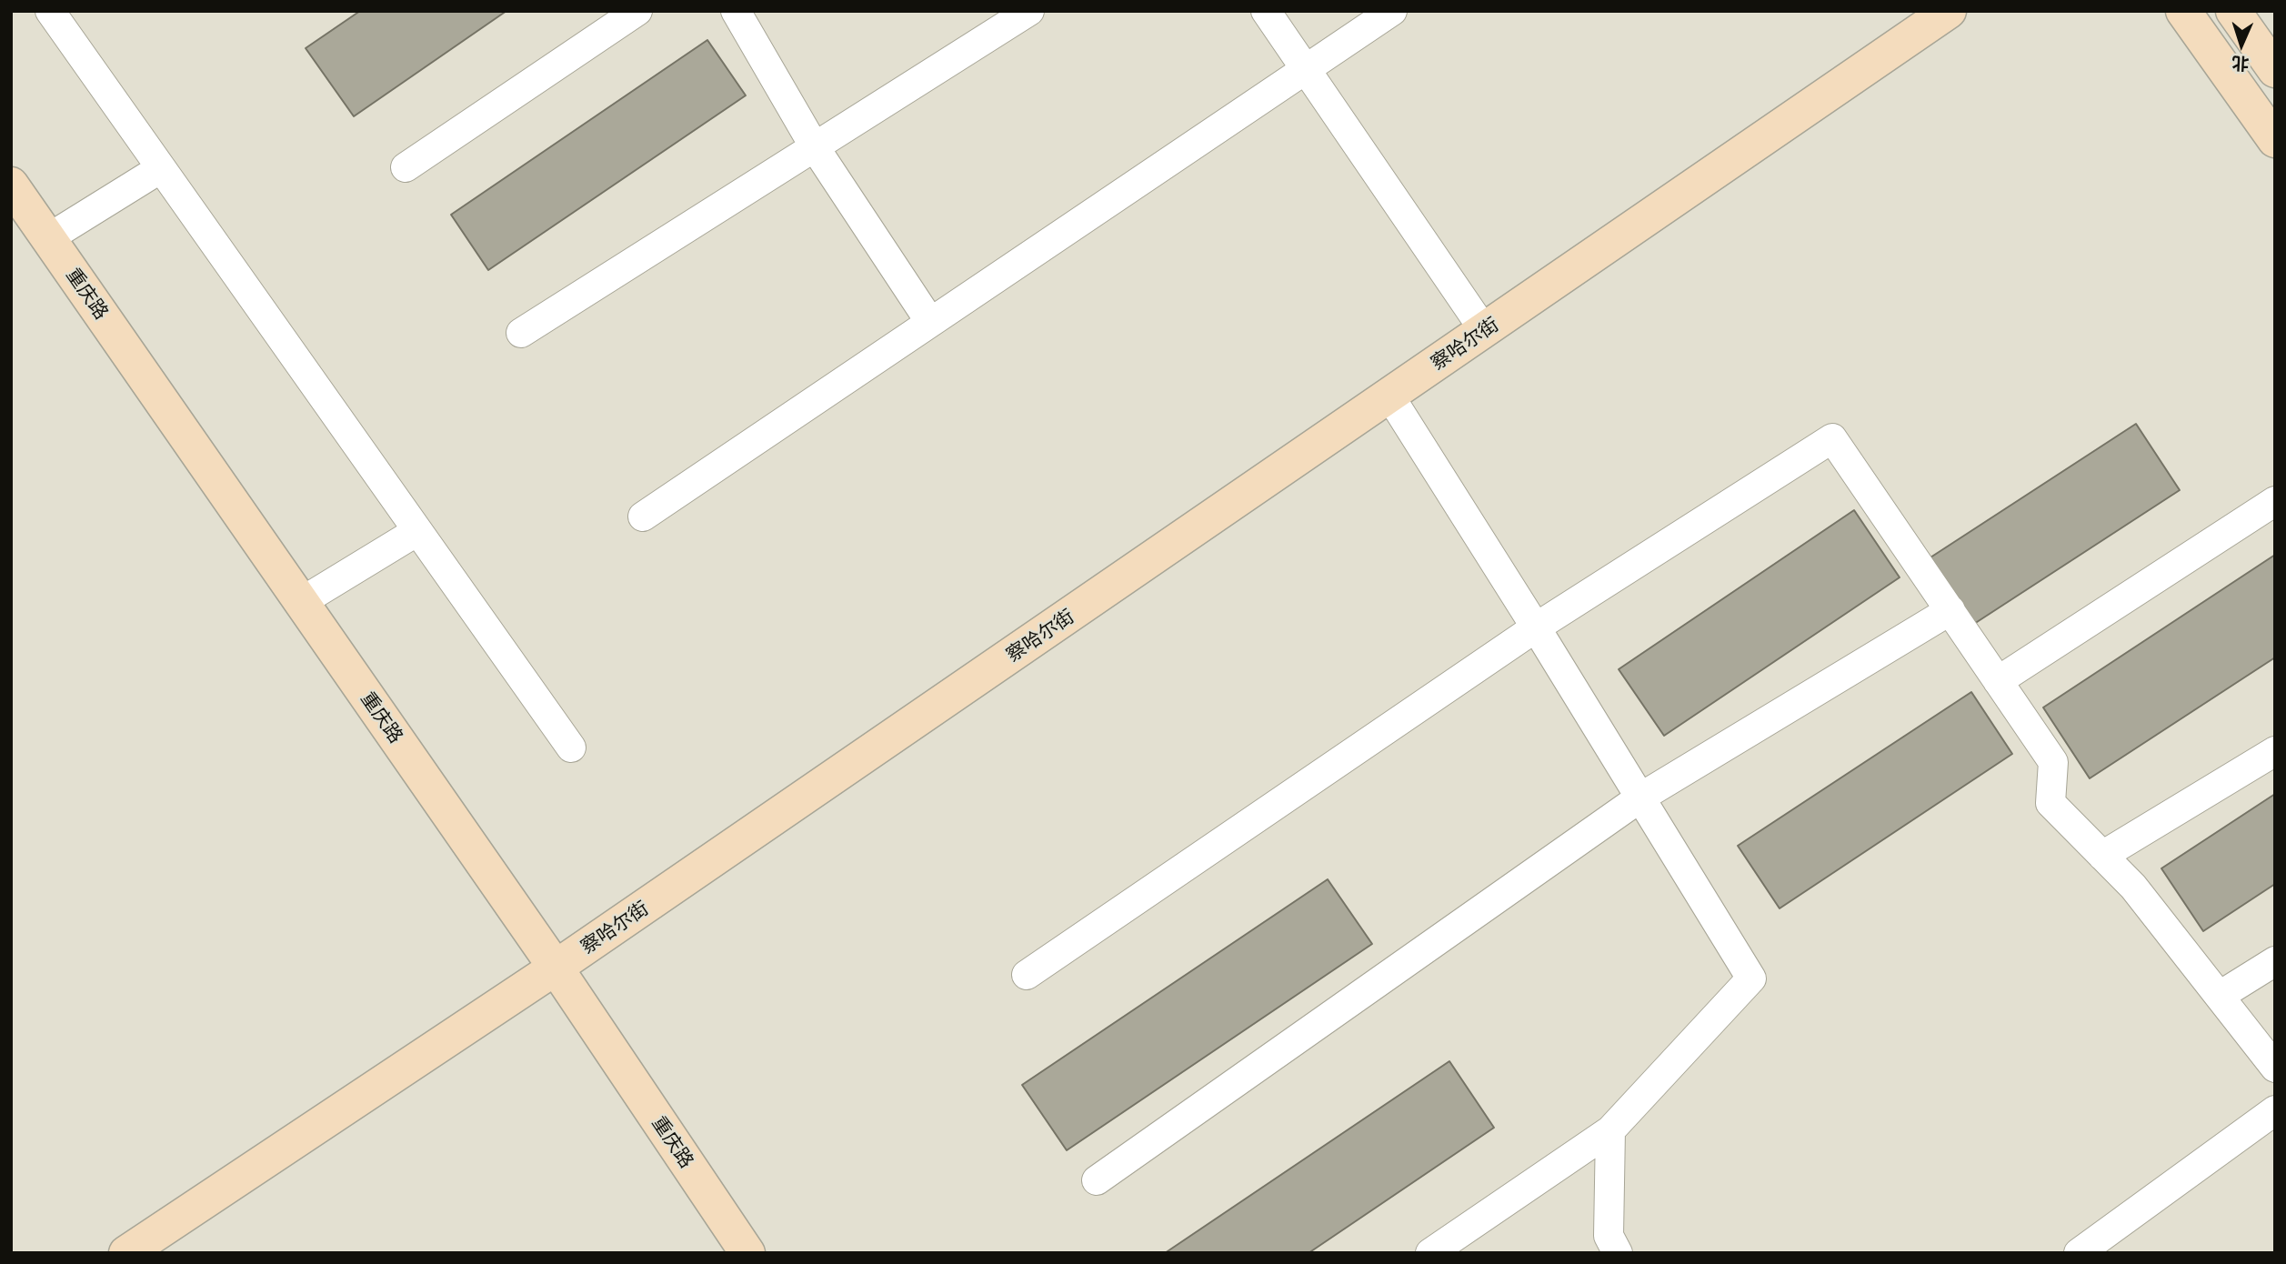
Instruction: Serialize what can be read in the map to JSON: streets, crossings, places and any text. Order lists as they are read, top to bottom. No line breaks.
{"streets":{"street":["重庆路","察哈尔街"]},"crossings":[["重庆路","察哈尔街"]],"north":"bottom"}
